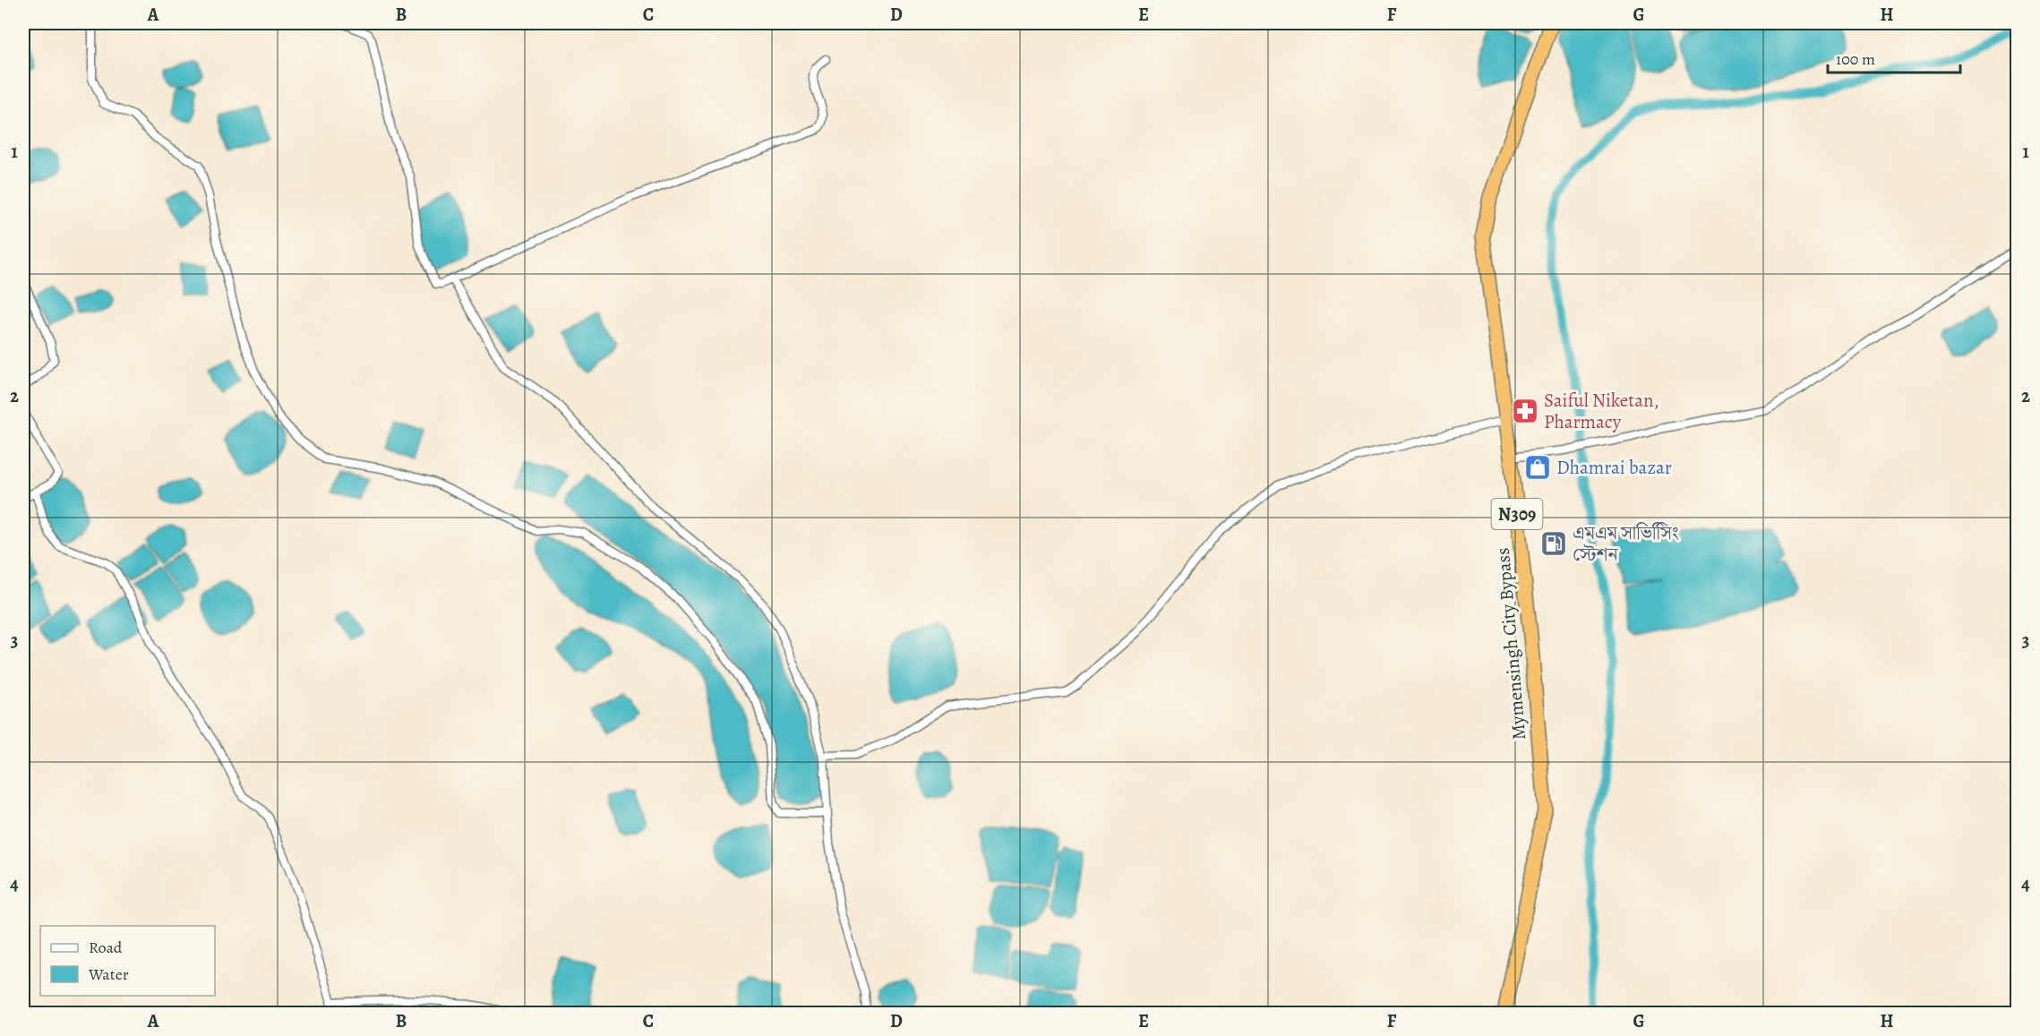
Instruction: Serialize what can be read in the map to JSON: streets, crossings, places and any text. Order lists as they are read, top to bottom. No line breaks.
{"streets":{"highway":["N309","Mymensingh City Bypass"]},"places":{"pharmacy":["Saiful Niketan, Pharmacy"],"shop":["Dhamrai bazar"],"fuel station":["এমএম সাভ‌িসি‌িং স্ট‌েশন"]},"legend":["Road","Water"],"scale_bar":"100 m","grid":{"columns":["A","B","C","D","E","F","G","H"],"rows":["1","2","3","4"]}}
